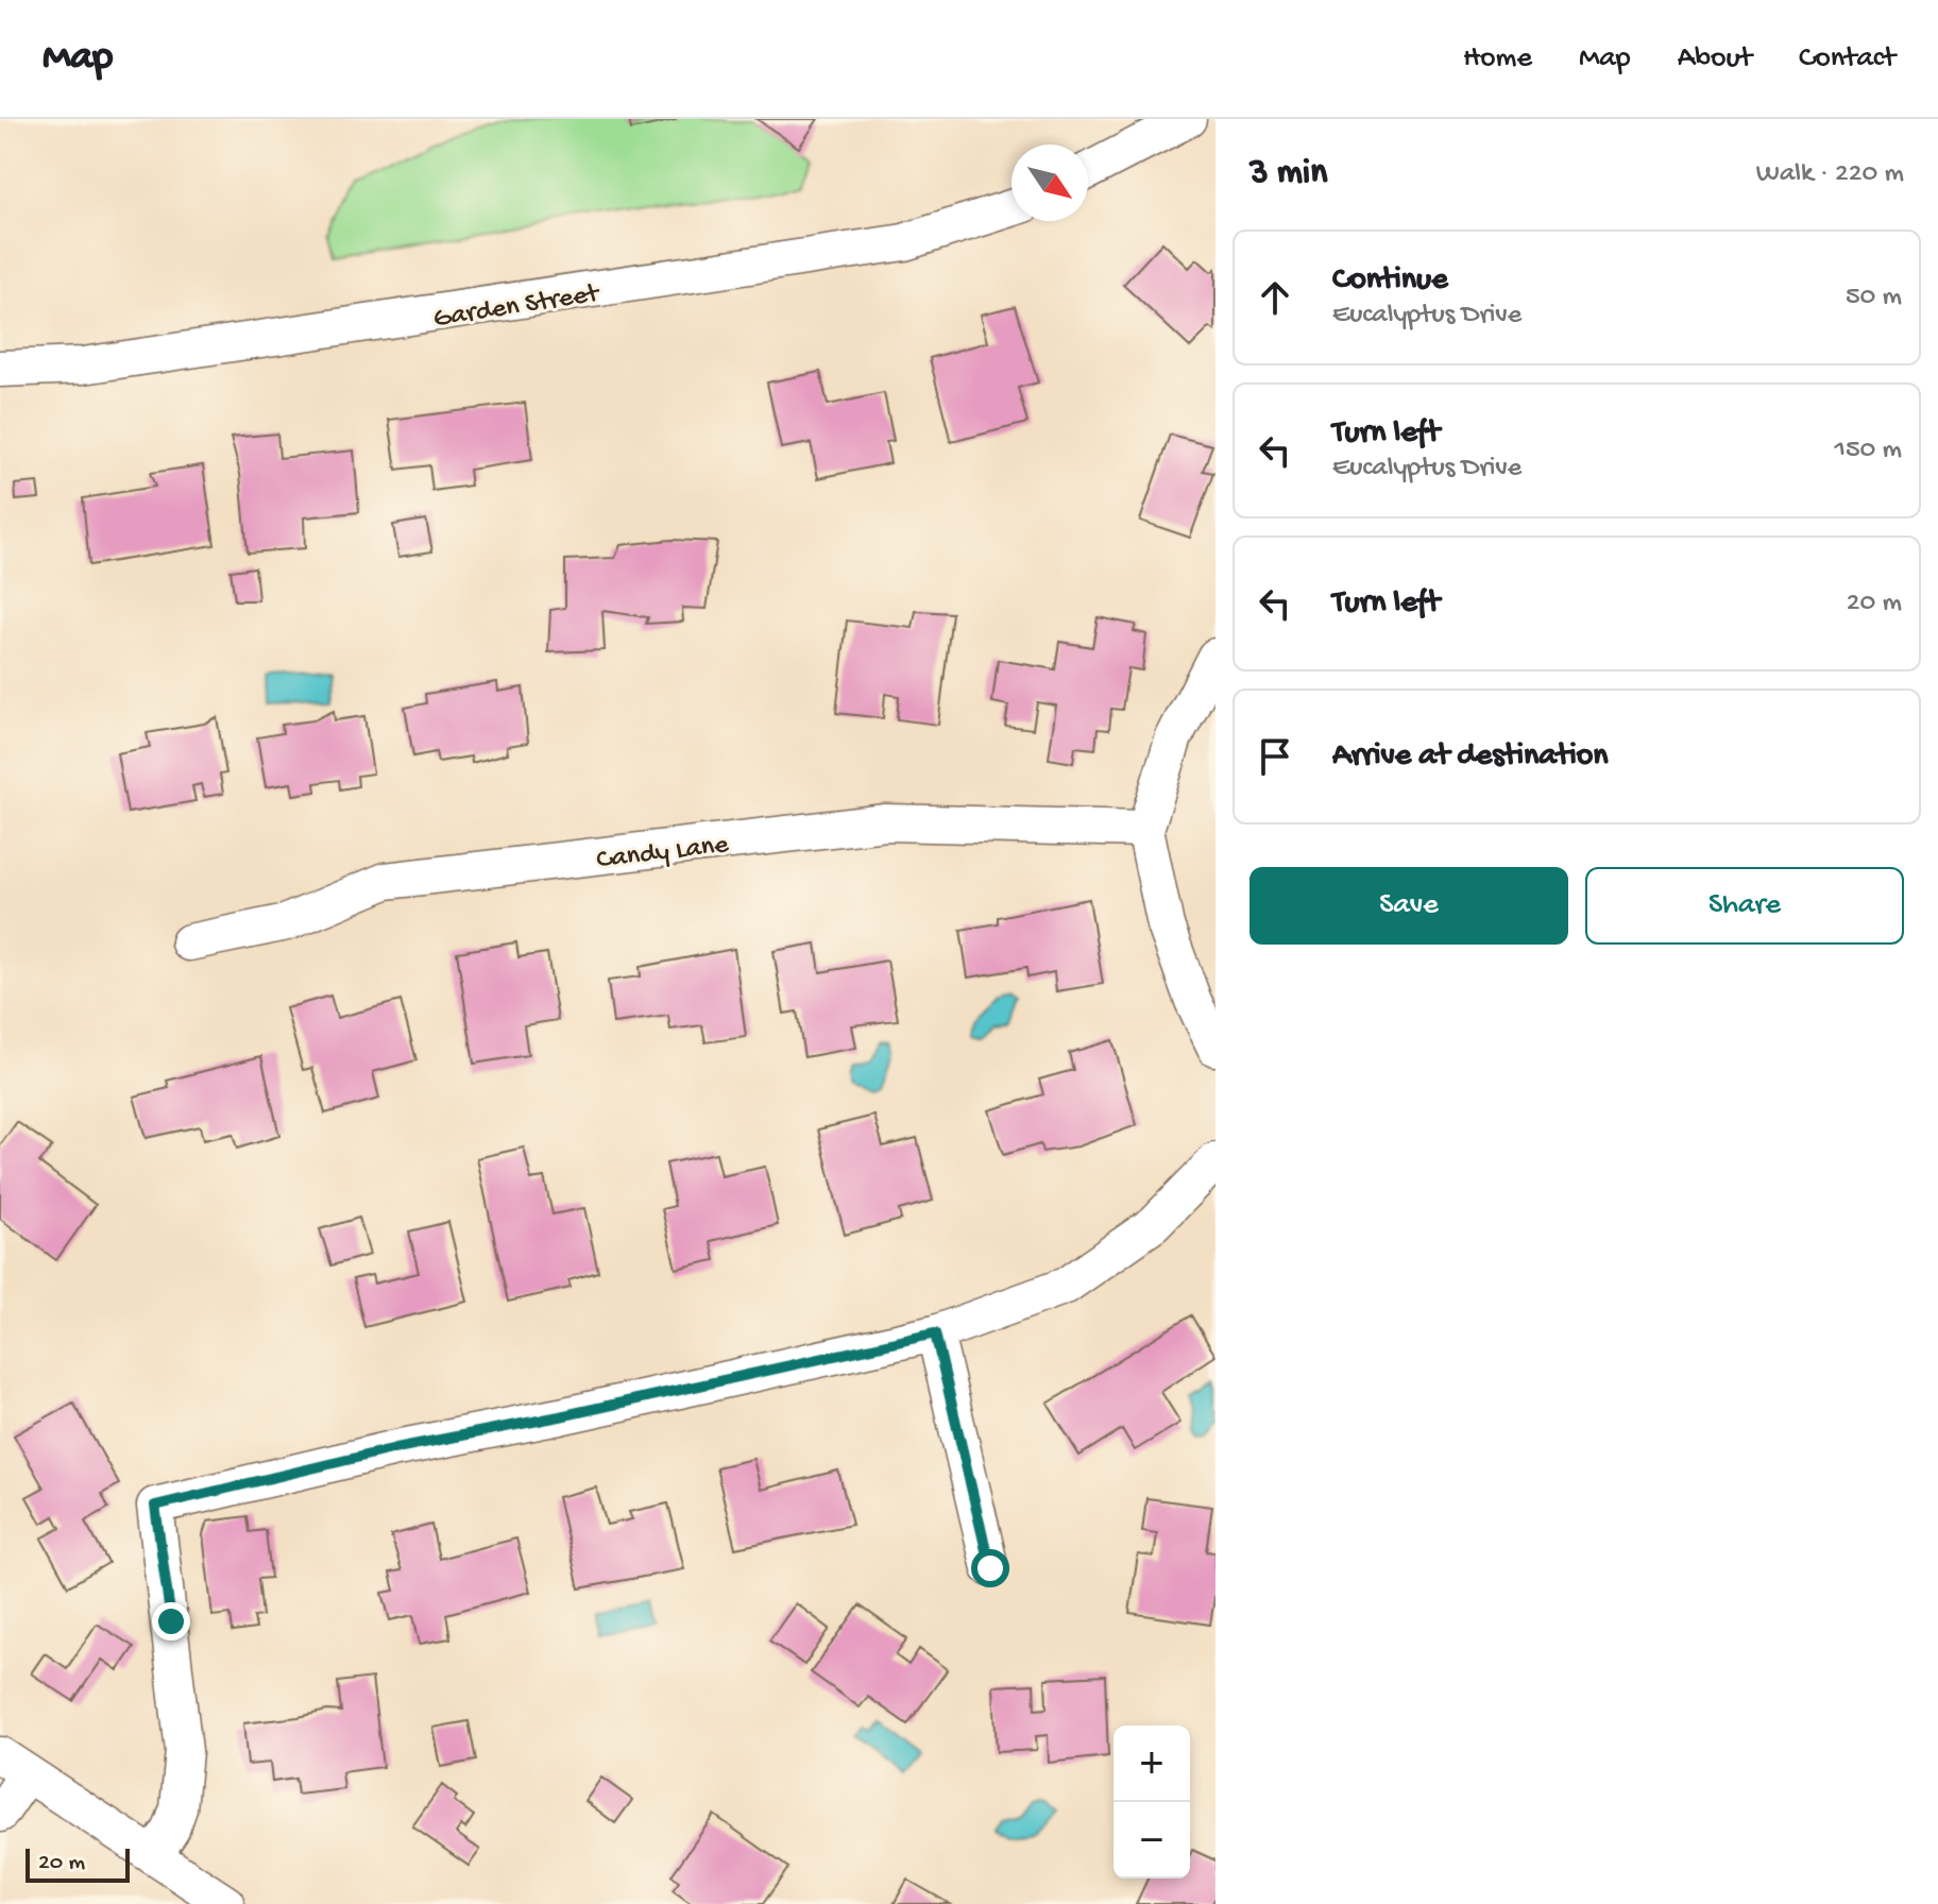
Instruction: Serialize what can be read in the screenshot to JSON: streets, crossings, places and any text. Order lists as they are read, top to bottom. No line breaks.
{"streets":{"street":["Garden Street","Candy Lane"]},"scale_bar":"20 m","north":"bottom right","page":{"header":"Map","nav":["Home","Map","About","Contact"],"heading":["3 min","Walk · 220 m"],"list":[["Continue","Eucalyptus Drive","50 m"],["Turn left","Eucalyptus Drive","150 m"],["Turn left","20 m"],"Arrive at destination"],"buttons":["Save","Share"],"map_buttons":["+","−"],"scale":"20 m"}}
